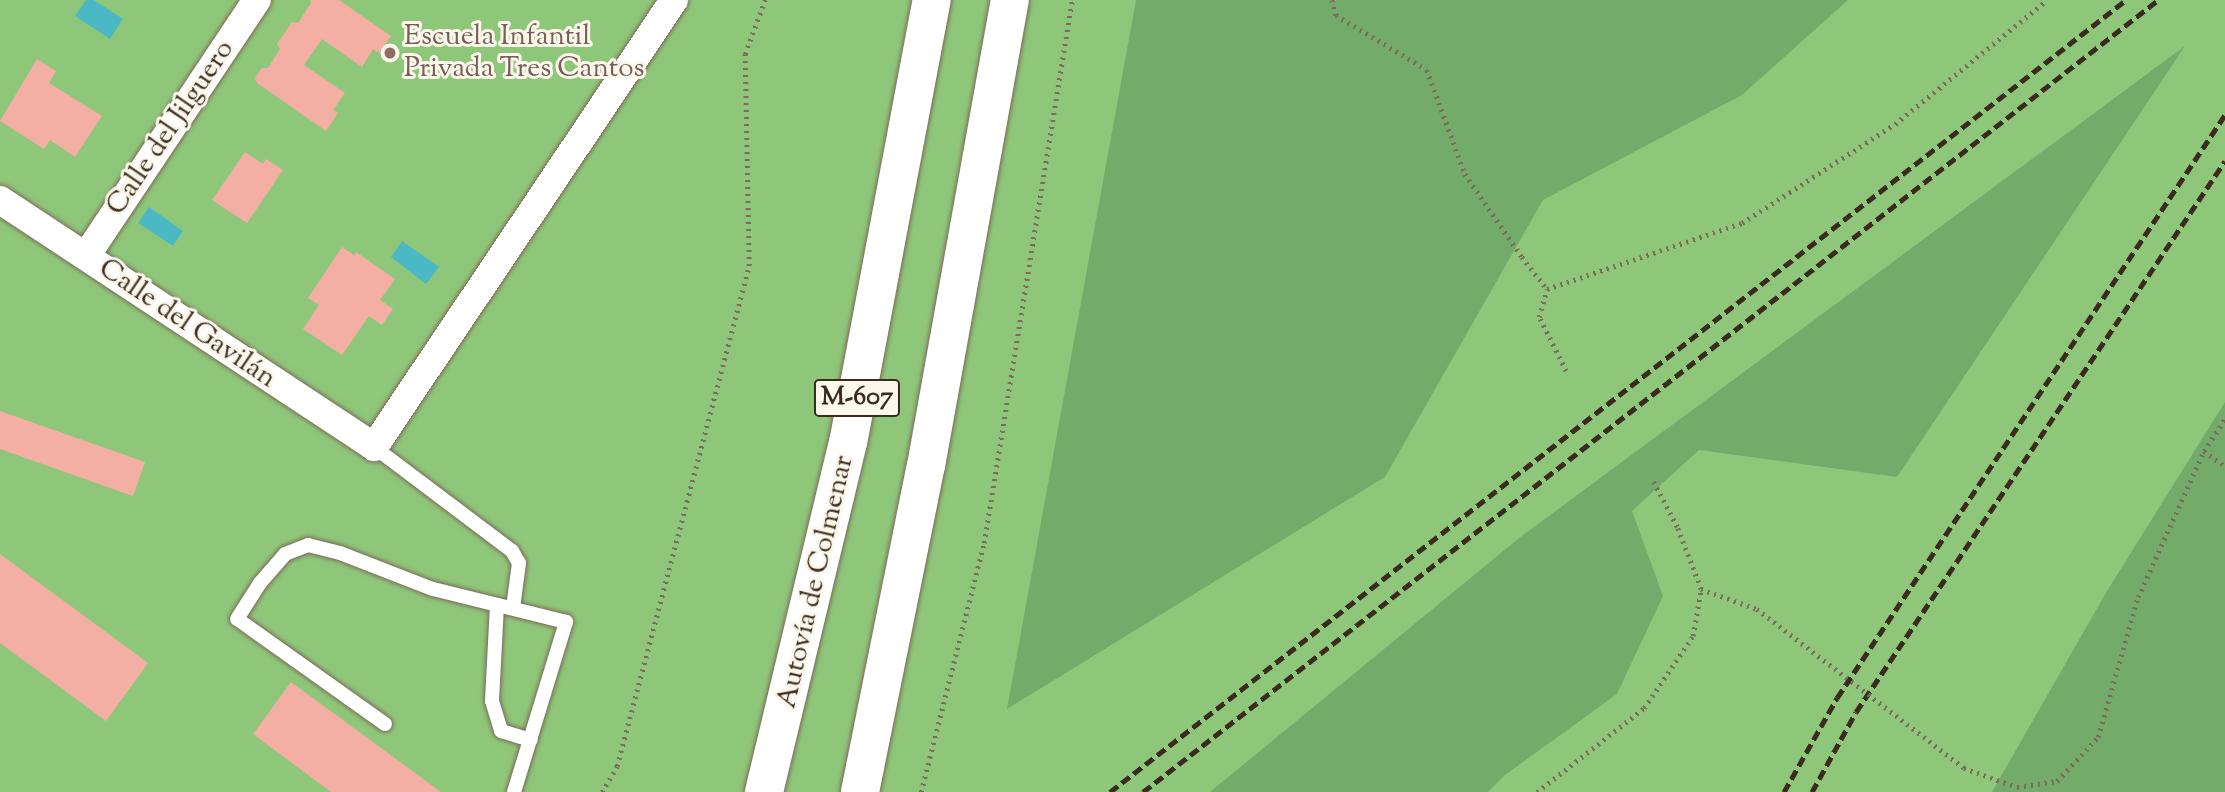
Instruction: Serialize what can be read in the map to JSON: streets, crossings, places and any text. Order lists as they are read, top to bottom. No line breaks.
{"streets":{"highway":["M-607","Autovía de Colmenar"],"street":["Calle del Jilguero","Calle del Gavilán"]},"crossings":[["Calle del Jilguero","Calle del Gavilán"]],"places":["Escuela Infantil Privada Tres Cantos"]}
